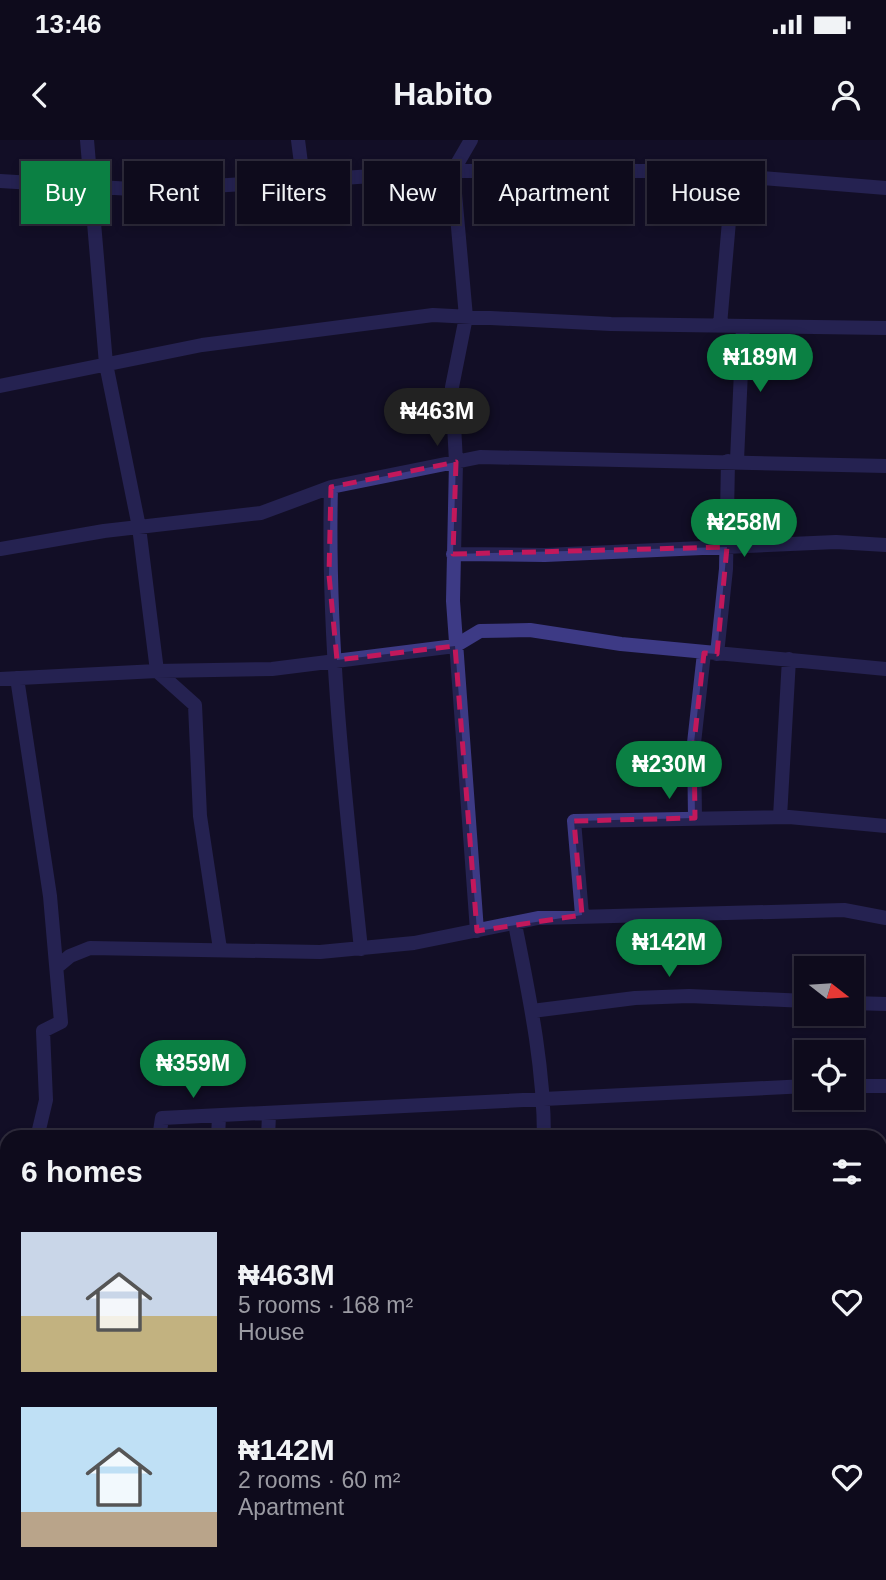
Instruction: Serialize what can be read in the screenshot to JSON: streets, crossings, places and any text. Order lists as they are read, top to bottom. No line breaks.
{"north":"right","page":{"status":"13:46","header":"Habito","chip":["Buy","Rent","Filters","New","Apartment","House"],"price":["₦189M","₦463M","₦258M","₦230M","₦142M","₦359M"],"heading":"6 homes","list":[{"name":"₦463M","note":"5 rooms · 168 m² · House"},{"name":"₦142M","note":"2 rooms · 60 m² · Apartment"}]}}
